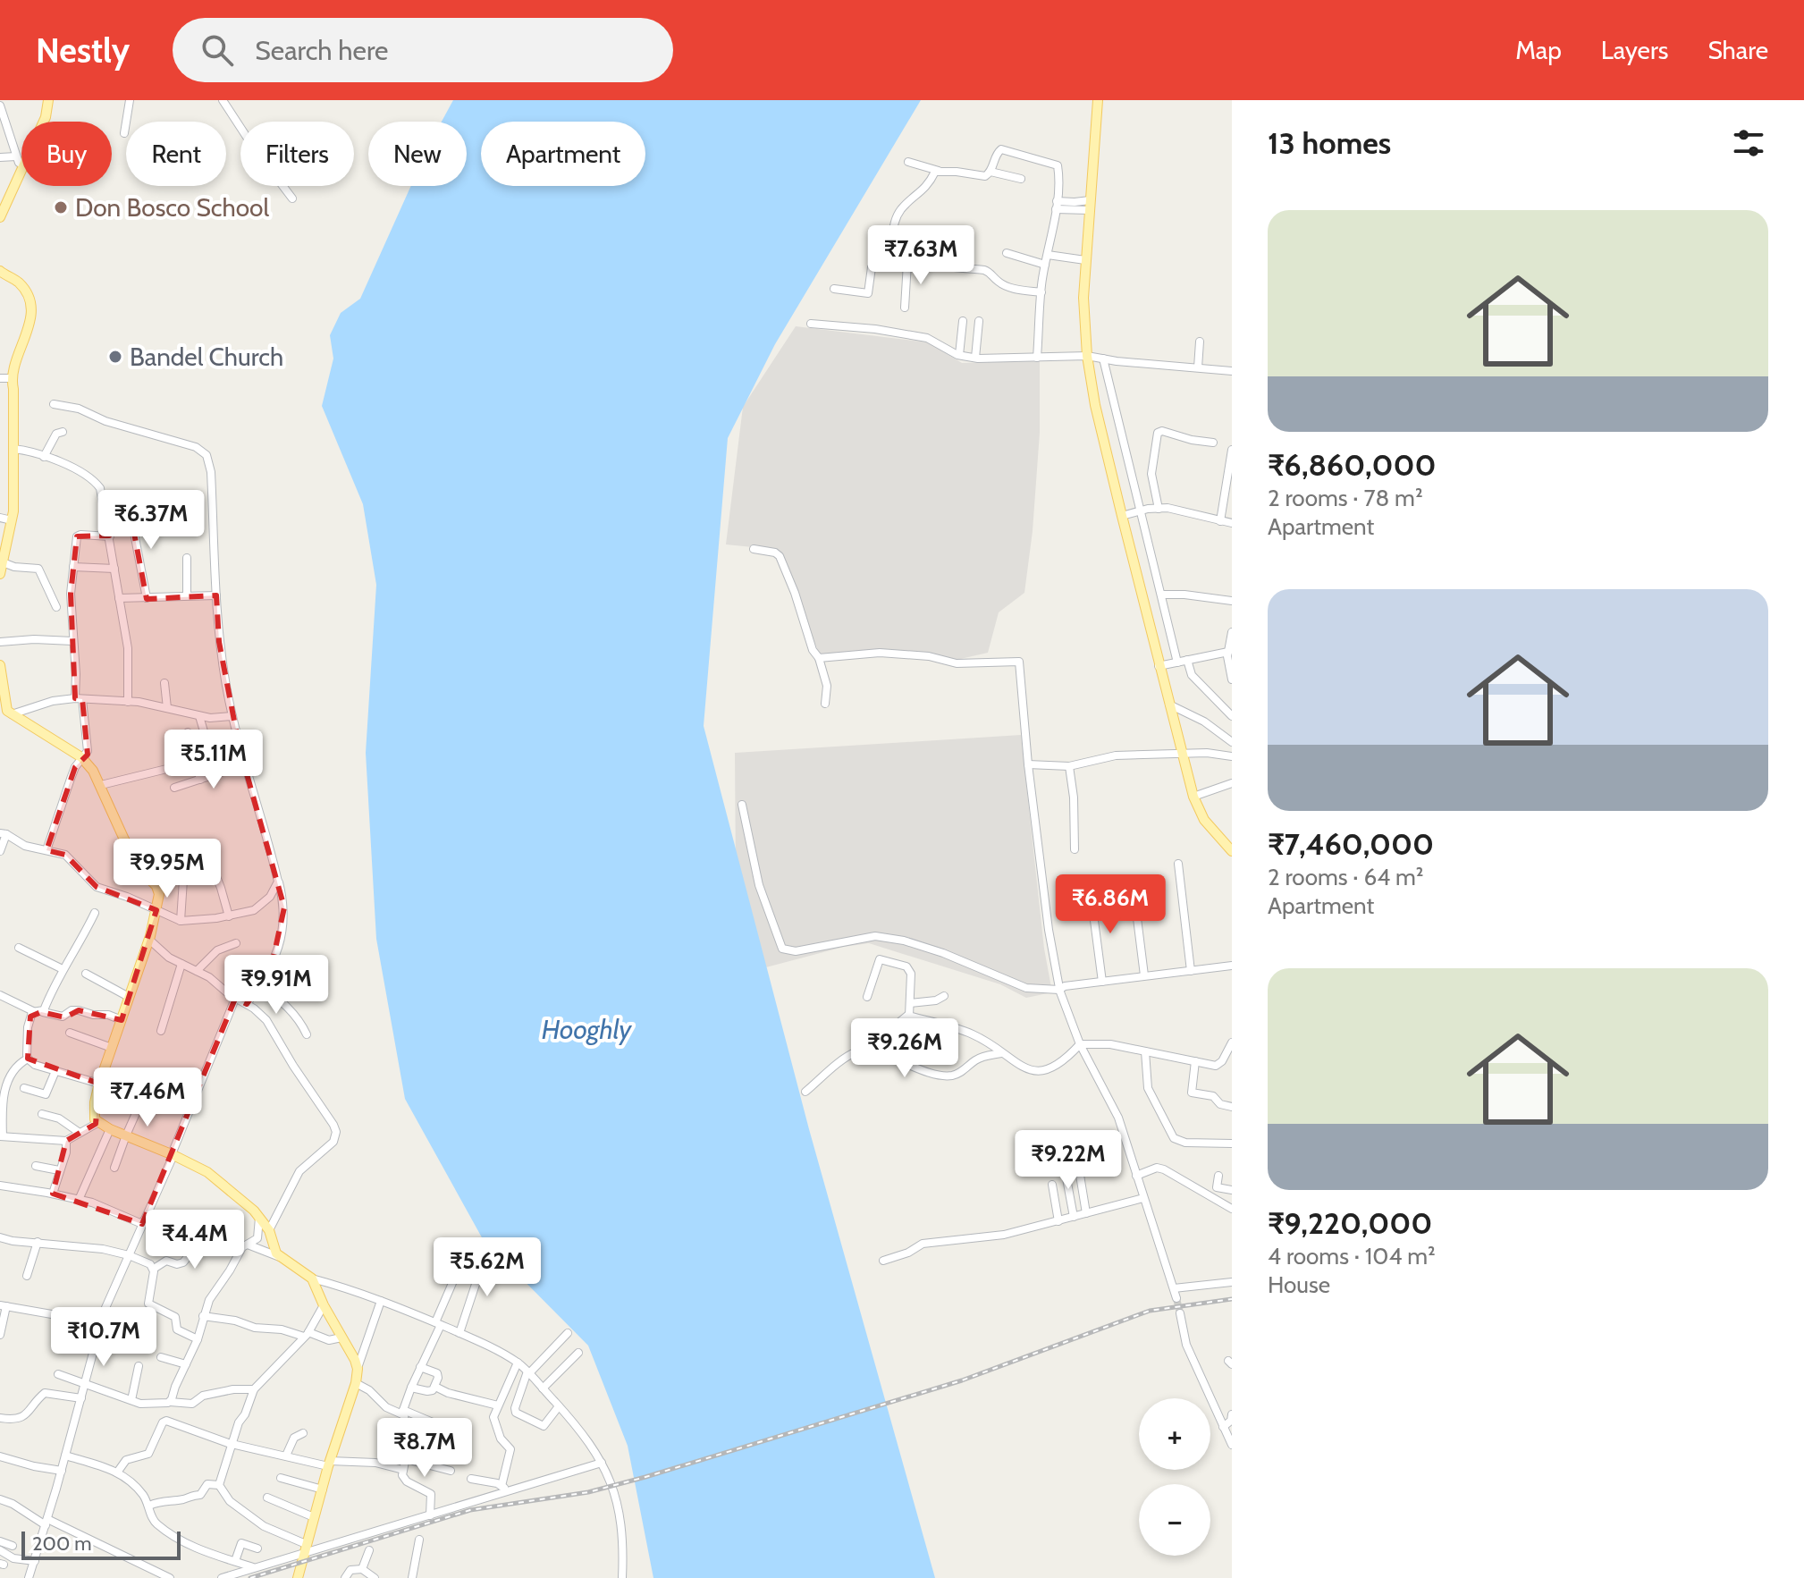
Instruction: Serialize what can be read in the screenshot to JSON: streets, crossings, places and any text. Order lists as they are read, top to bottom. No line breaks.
{"water":["Hooghly"],"places":["Don Bosco School","Bandel Church"],"scale_bar":"200 m","page":{"header":"Nestly","search":"Search here","nav":["Map","Layers","Share"],"heading":"13 homes","chip":["Buy","Rent","Filters","New","Apartment"],"list":[{"name":"₹6,860,000","note":"2 rooms · 78 m² · Apartment"},{"name":"₹7,460,000","note":"2 rooms · 64 m² · Apartment"},{"name":"₹9,220,000","note":"4 rooms · 104 m² · House"}],"price":["₹7.63M","₹6.37M","₹5.11M","₹9.95M","₹6.86M","₹9.91M","₹9.26M","₹7.46M","₹9.22M","₹4.4M","₹5.62M","₹10.7M","₹8.7M"],"map_buttons":["+","−"],"scale":"200 m"}}
